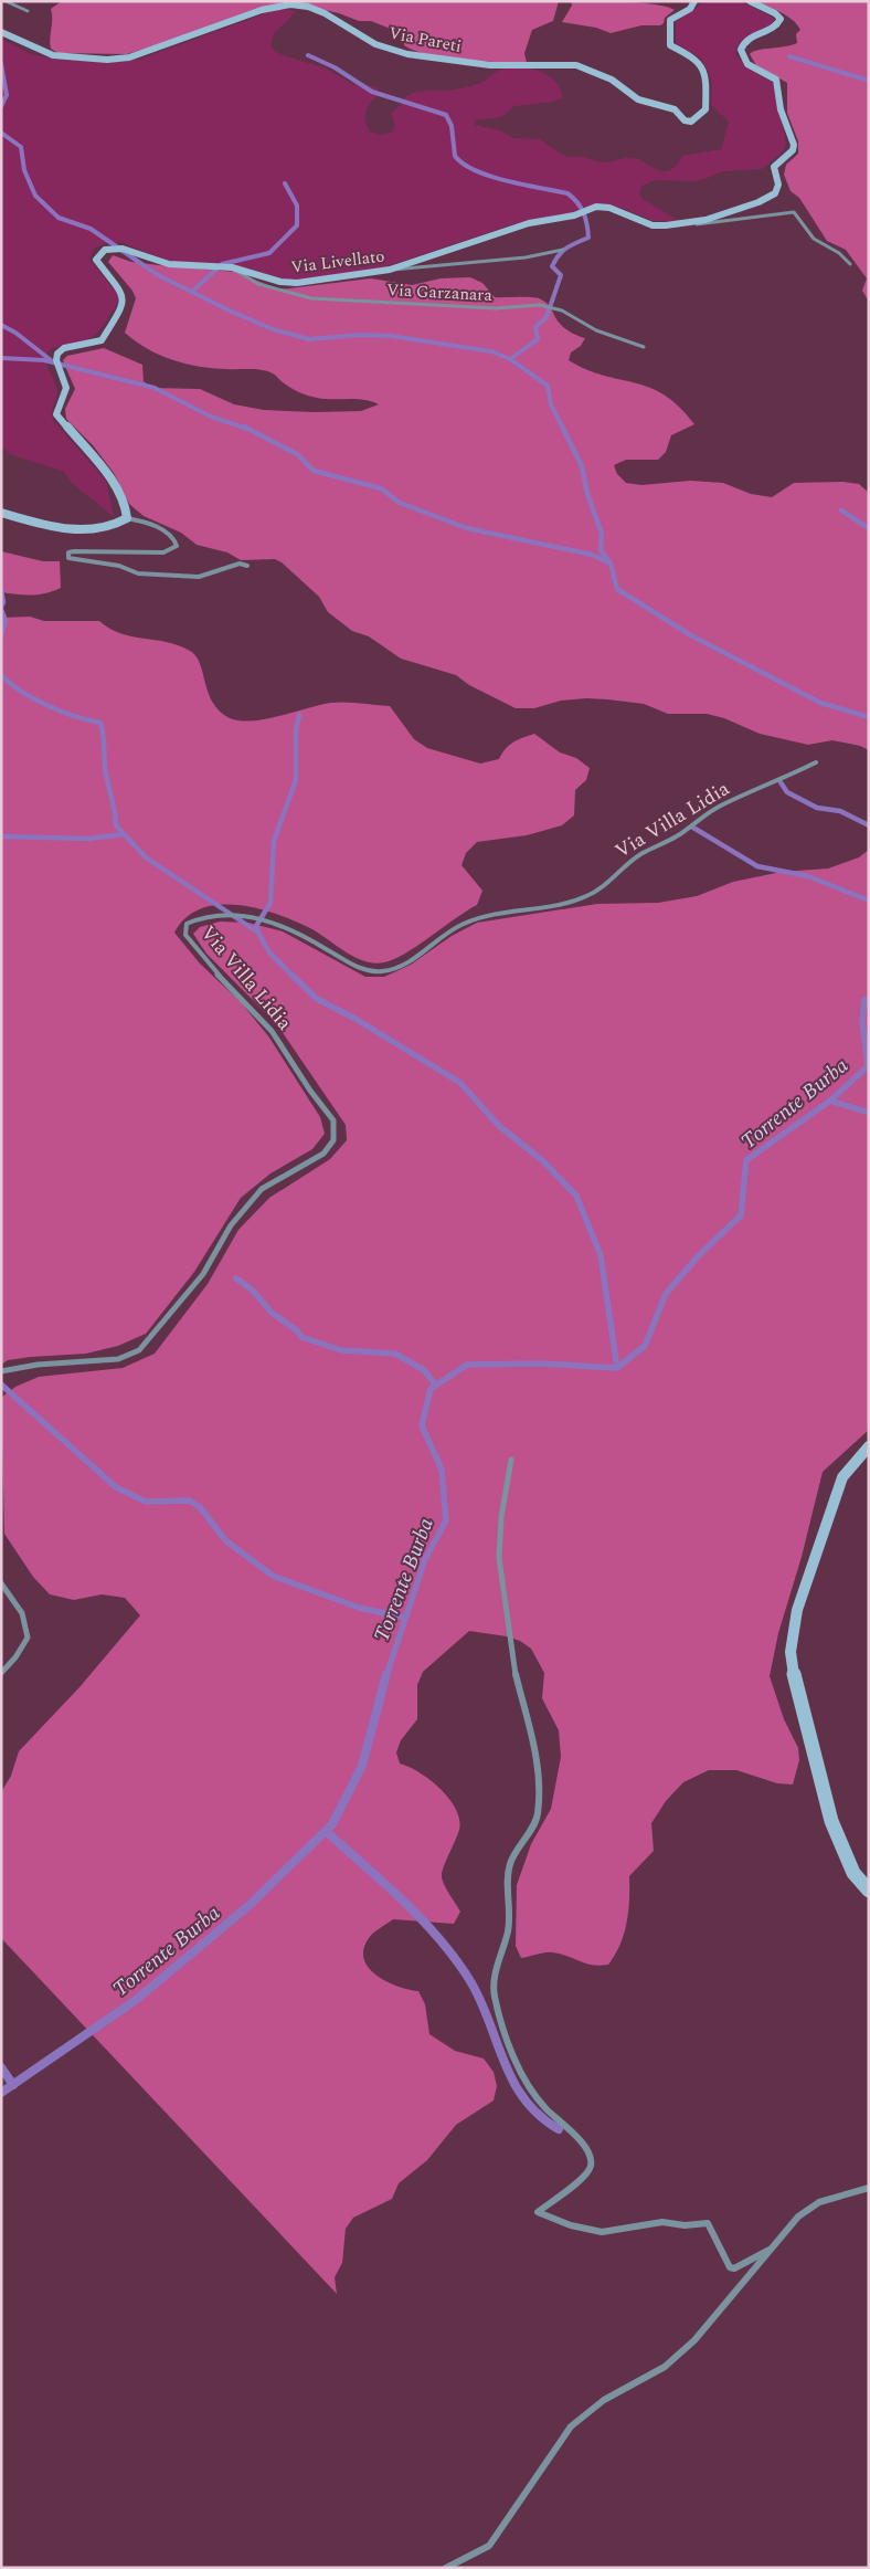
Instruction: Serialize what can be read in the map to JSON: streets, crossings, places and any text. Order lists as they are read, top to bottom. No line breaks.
{"streets":{"main road":["Via Pareti","Via Livellato"],"street":["Via Garzanara","Via Villa Lidia"]},"crossings":[["Via Livellato","Via Garzanara"]],"water":["Torrente Burba"]}
